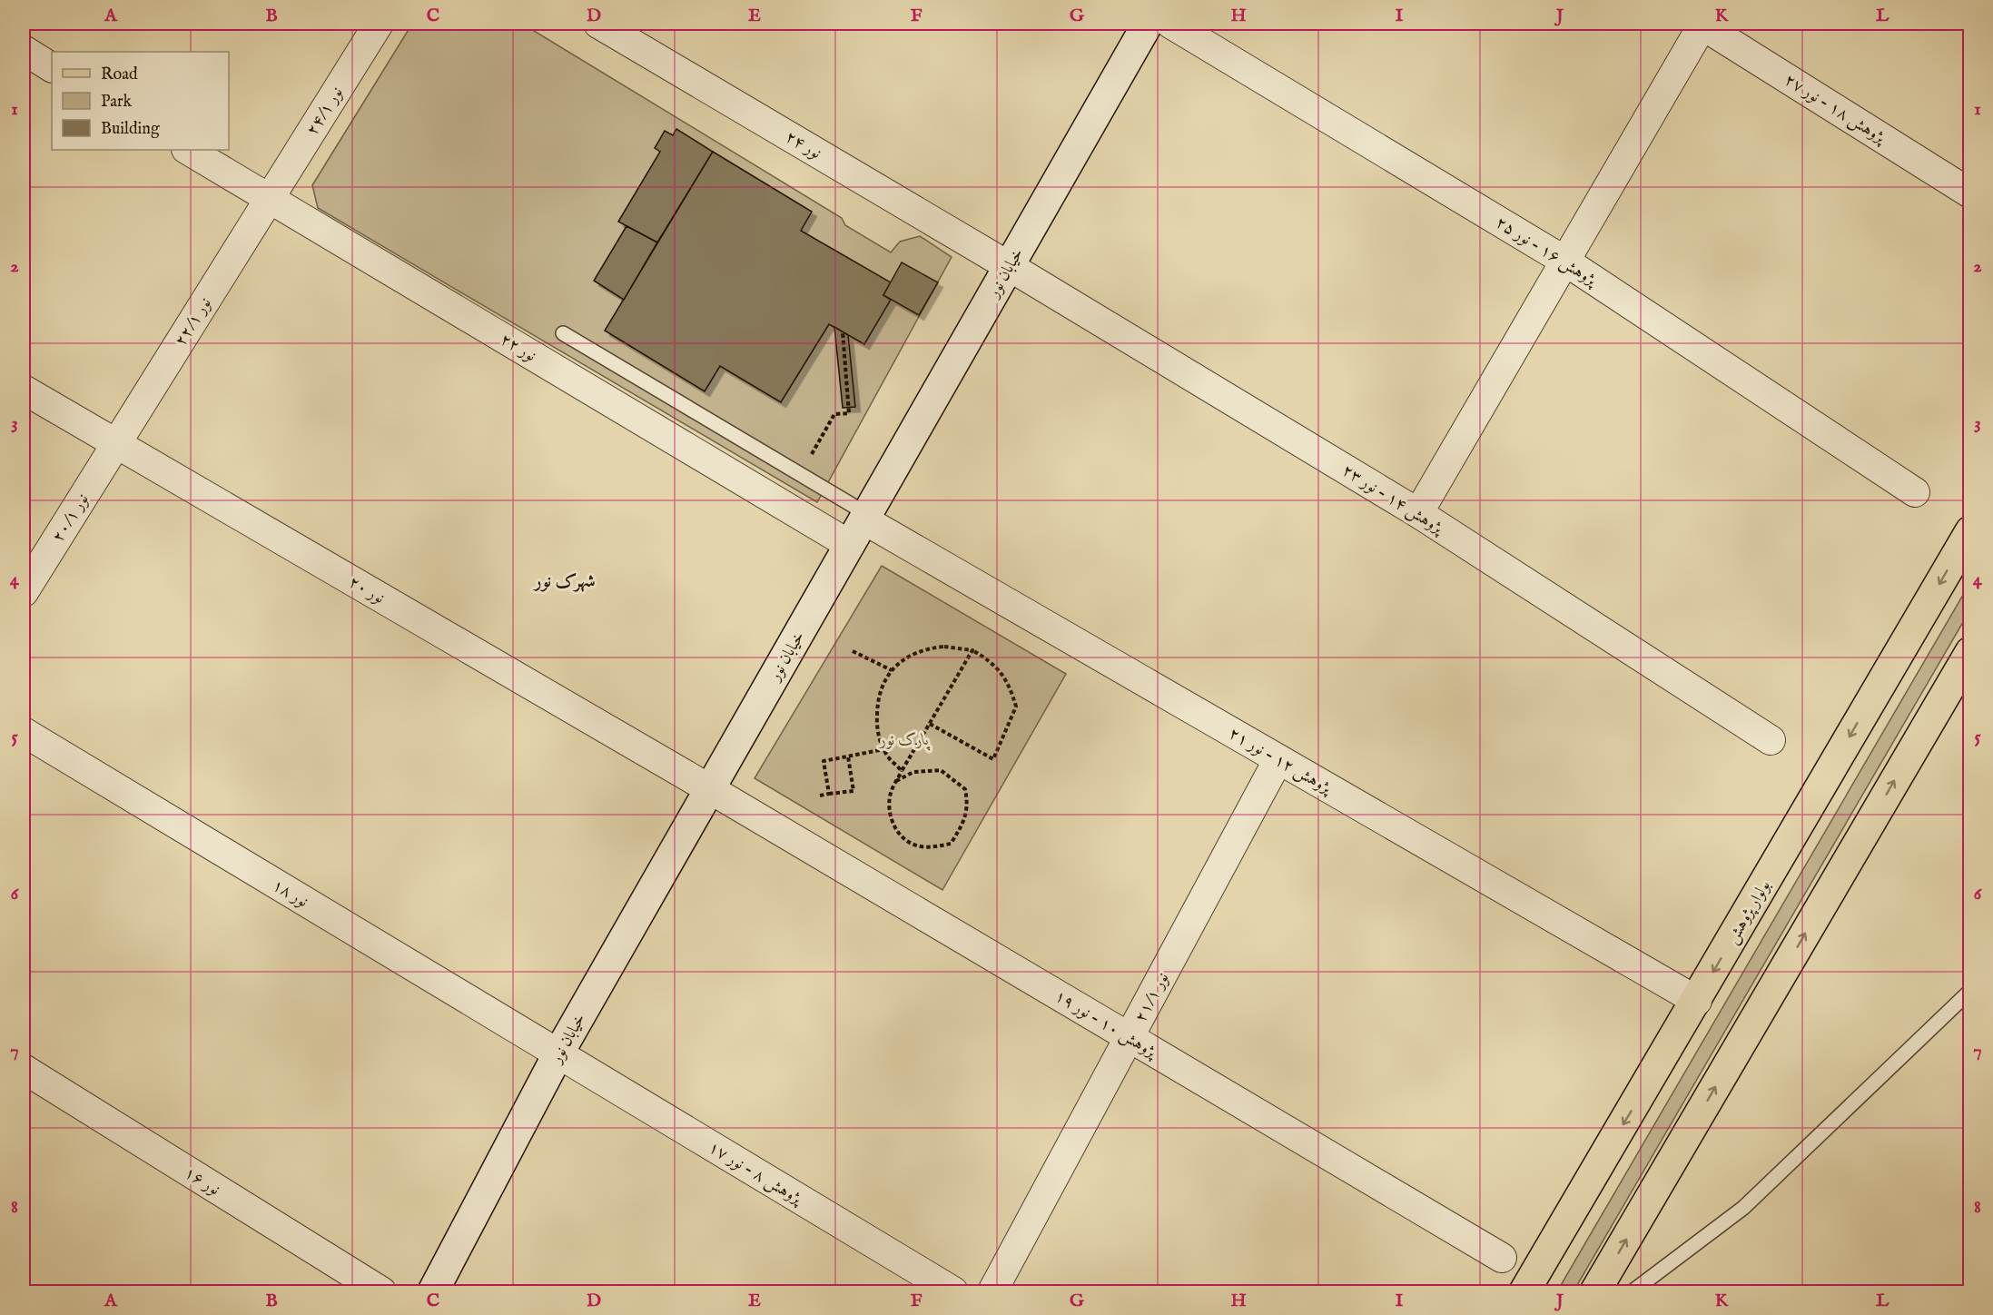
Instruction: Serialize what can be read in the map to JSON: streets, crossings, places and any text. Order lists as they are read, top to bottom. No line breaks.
{"streets":{"main road":["خیابان نور","بولوار پژوهش"],"street":["پژوهش ۱۸ - نور ۲۷","نور ۲۴/۱","نور ۲۴","پژوهش ۱۶ - نور ۲۵","نور ۲۲/۱","نور ۲۲","پژوهش ۱۴ - نور ۲۳","نور ۲۰/۱","نور ۲۰","پژوهش ۱۲ - نور ۲۱","نور ۱۸","نور ۲۱/۱","پژوهش ۱۰ - نور ۱۹","پژوهش ۸ - نور ۱۷","نور ۱۶"]},"crossings":[["نور ۲۴/۱","نور ۲۲/۱"],["نور ۲۴/۱","نور ۲۲"],["نور ۲۴","خیابان نور"],["نور ۲۴","پژوهش ۱۴ - نور ۲۳"],["خیابان نور","نور ۲۲"],["خیابان نور","پژوهش ۱۴ - نور ۲۳"],["خیابان نور","نور ۲۰"],["خیابان نور","پژوهش ۱۲ - نور ۲۱"],["خیابان نور","نور ۱۸"],["خیابان نور","پژوهش ۱۰ - نور ۱۹"],["خیابان نور","پژوهش ۸ - نور ۱۷"],["نور ۲۲/۱","نور ۲۲"],["نور ۲۲/۱","نور ۲۰/۱"],["نور ۲۲/۱","نور ۲۰"],["نور ۲۲","پژوهش ۱۲ - نور ۲۱"],["نور ۲۰/۱","نور ۲۰"],["نور ۲۰","پژوهش ۱۰ - نور ۱۹"],["پژوهش ۱۲ - نور ۲۱","بولوار پژوهش"],["پژوهش ۱۲ - نور ۲۱","نور ۲۱/۱"],["نور ۱۸","پژوهش ۸ - نور ۱۷"],["نور ۲۱/۱","پژوهش ۱۰ - نور ۱۹"]],"districts":["شهرک نور"],"parks":["پارک نور"],"legend":["Road","Park","Building"],"grid":{"columns":["A","B","C","D","E","F","G","H","I","J","K","L"],"rows":["1","2","3","4","5","6","7","8"]}}
